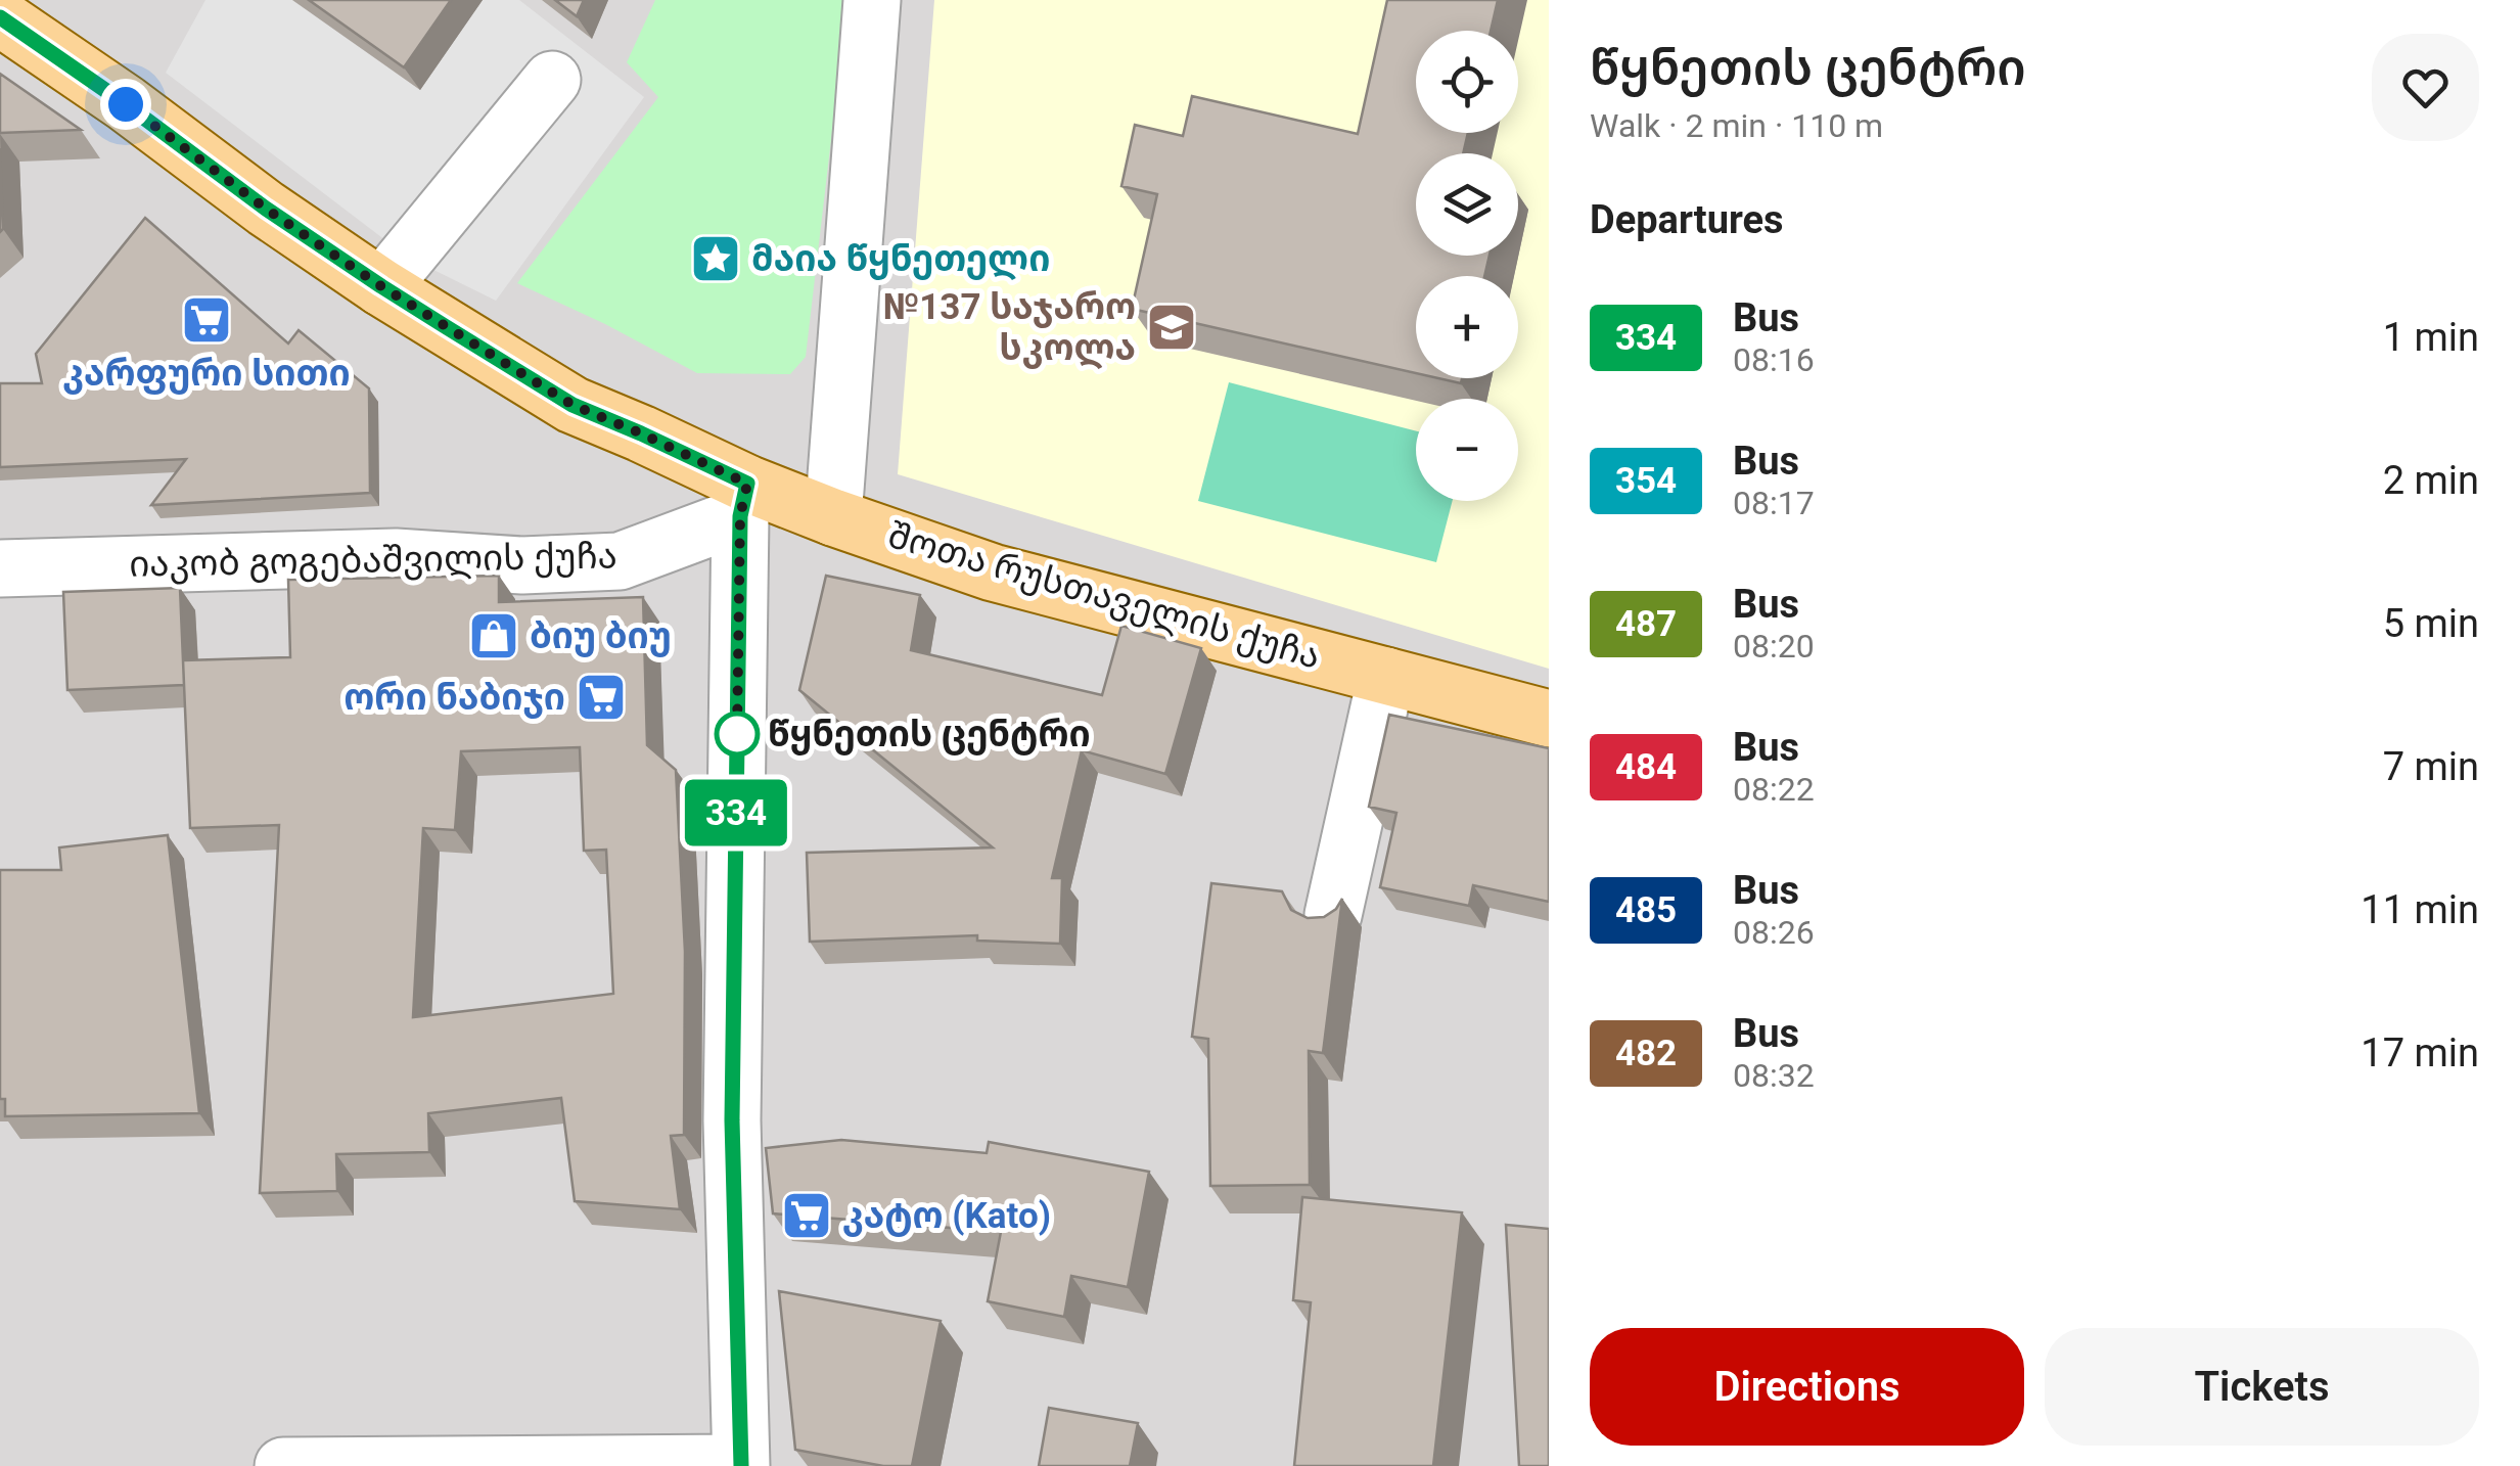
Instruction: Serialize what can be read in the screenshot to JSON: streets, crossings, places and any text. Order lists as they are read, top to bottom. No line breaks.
{"streets":{"main road":["შოთა რუსთაველის ქუჩა"],"street":["იაკობ გოგებაშვილის ქუჩა"]},"crossings":[["იაკობ გოგებაშვილის ქუჩა","შოთა რუსთაველის ქუჩა"]],"places":{"place":["მაია წყნეთელი"],"supermarket":["კარფური სითი","ორი ნაბიჯი","კატო (Kato)"],"school or university":["№137 საჯარო სკოლა"],"shop":["ბიუ ბიუ"],"other":["წყნეთის ცენტრი"]},"lines":["bus line 334"],"page":{"on_map":"334","heading":[["წყნეთის ცენტრი","Walk · 2 min · 110 m"],"Departures"],"map_buttons":["+","−"],"list":[{"mark":"334","name":"Bus","note":"08:16","value":"1 min"},{"mark":"354","name":"Bus","note":"08:17","value":"2 min"},{"mark":"487","name":"Bus","note":"08:20","value":"5 min"},{"mark":"484","name":"Bus","note":"08:22","value":"7 min"},{"mark":"485","name":"Bus","note":"08:26","value":"11 min"},{"mark":"482","name":"Bus","note":"08:32","value":"17 min"}],"buttons":["Directions","Tickets"]}}
